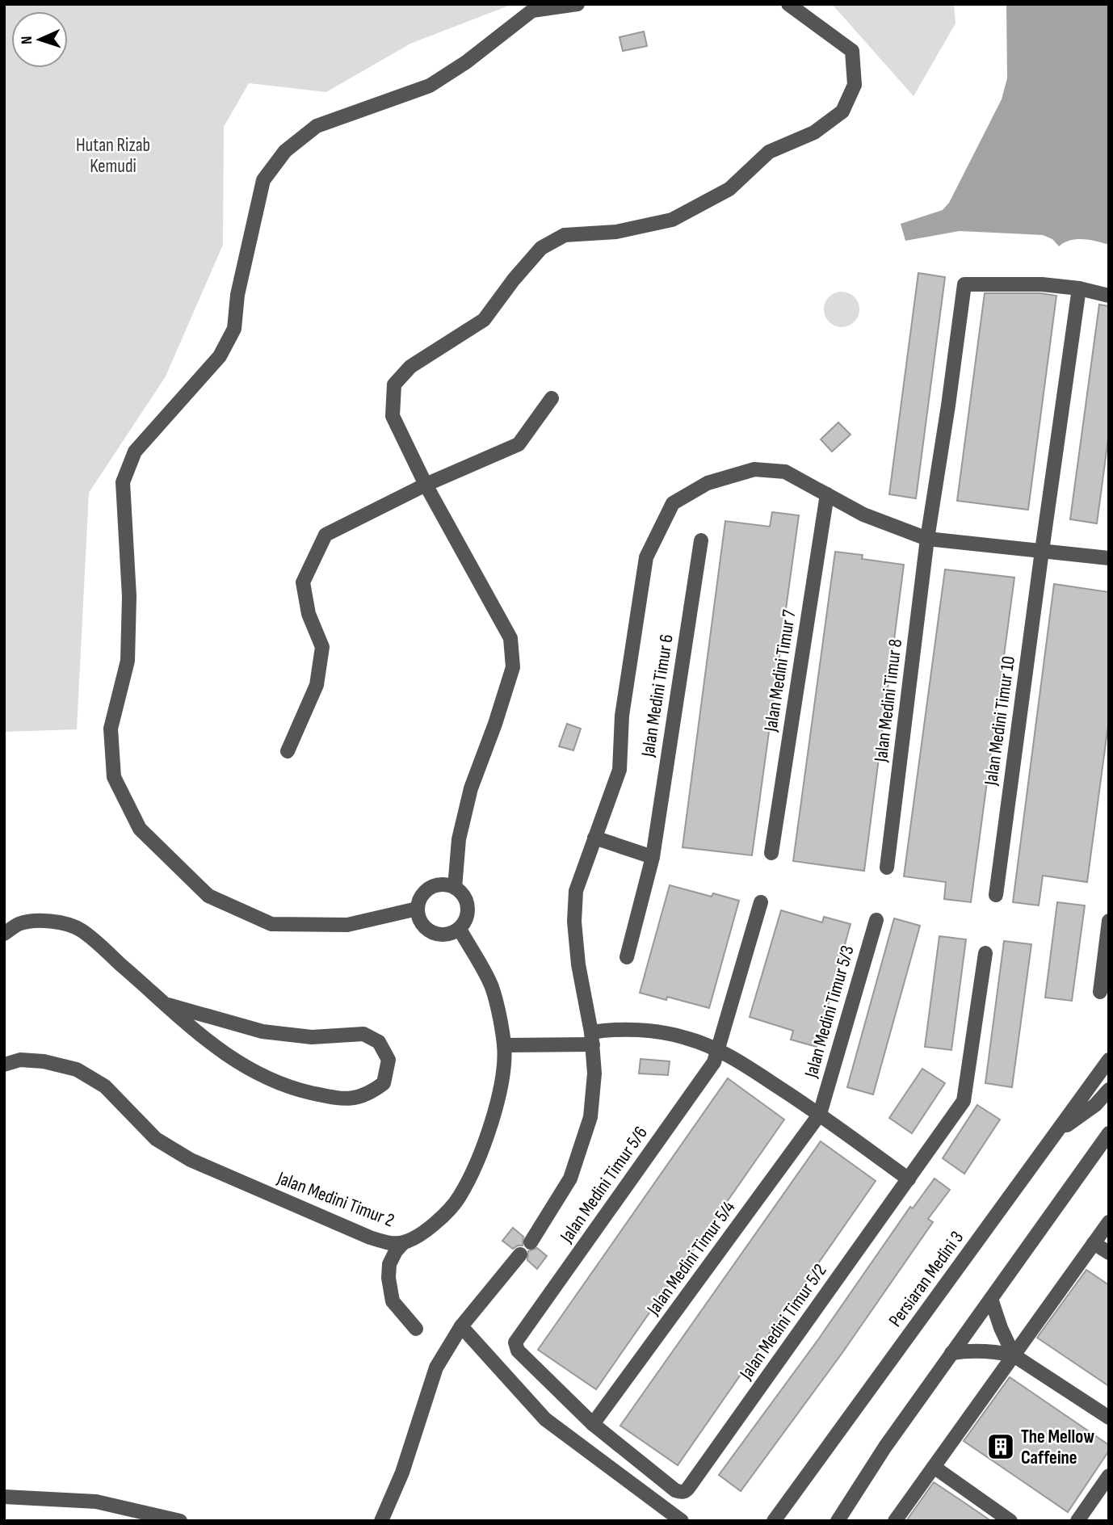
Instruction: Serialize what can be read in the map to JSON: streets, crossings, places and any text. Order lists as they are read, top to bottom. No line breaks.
{"streets":{"street":["Jalan Medini Timur 7","Jalan Medini Timur 6","Jalan Medini Timur 8","Jalan Medini Timur 10","Jalan Medini Timur 5/3","Jalan Medini Timur 5/6","Jalan Medini Timur 2","Jalan Medini Timur 5/4","Persiaran Medini 3","Jalan Medini Timur 5/2"]},"crossings":[["Jalan Medini Timur 8","Jalan Medini Timur 10"],["Jalan Medini Timur 5/3","Jalan Medini Timur 5/4"],["Jalan Medini Timur 5/6","Jalan Medini Timur 5/4"],["Jalan Medini Timur 5/6","Jalan Medini Timur 5/2"],["Jalan Medini Timur 5/4","Jalan Medini Timur 5/2"]],"parks":["Hutan Rizab Kemudi"],"places":{"building":["The Mellow Caffeine"]},"north":"left"}
